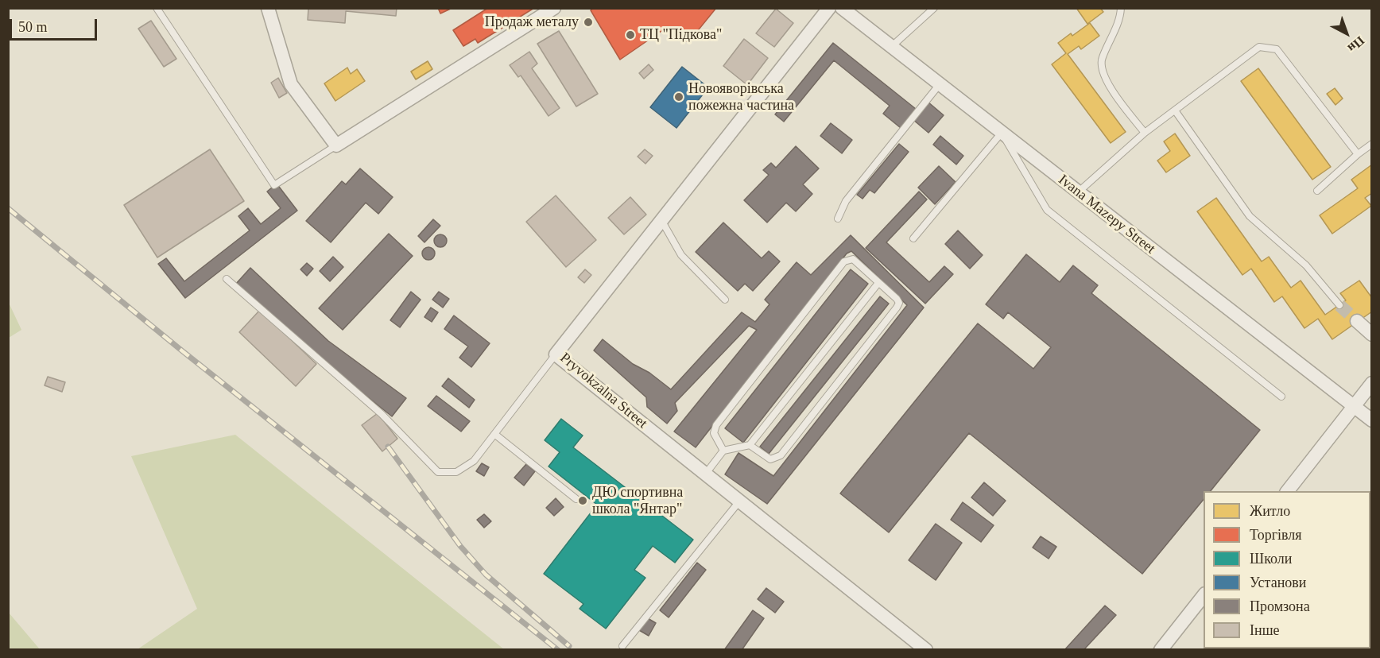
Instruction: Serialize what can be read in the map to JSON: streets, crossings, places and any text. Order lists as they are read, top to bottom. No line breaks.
{"streets":{"street":["Ivana Mazepy Street","Pryvokzalna Street"]},"places":["Продаж металу","ТЦ \"Підкова\"","Новояворівська пожежна частина","ДЮ спортивна школа \"Янтар\""],"legend":["Житло","Торгівля","Школи","Установи","Промзона","Інше"],"scale_bar":"50 m","north":"bottom right"}
